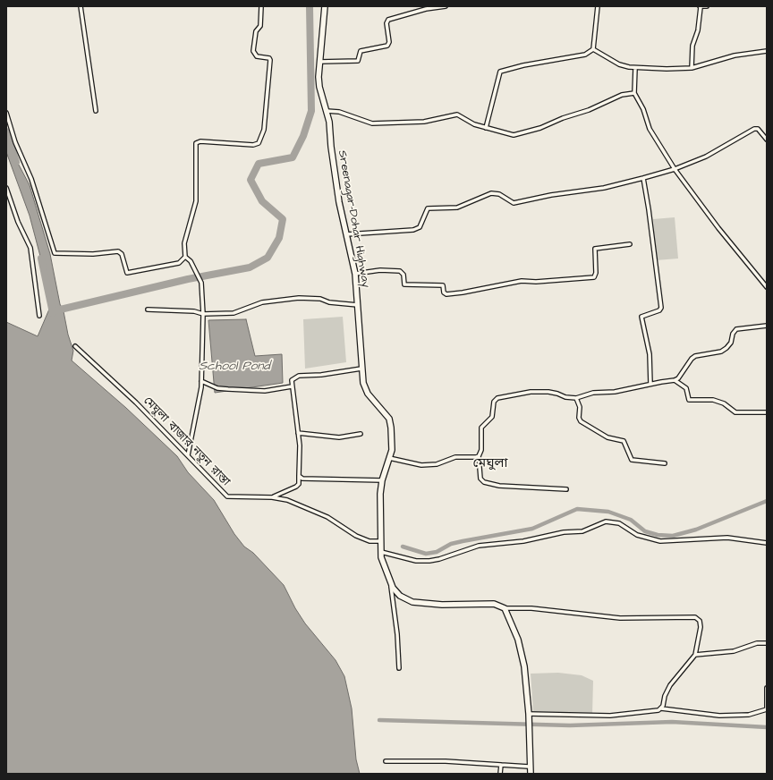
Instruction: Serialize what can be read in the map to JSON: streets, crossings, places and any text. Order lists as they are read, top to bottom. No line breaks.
{"streets":{"main road":["Sreenagar-Dohar Highway"],"street":["মেঘুলা বাজার নতুন রাস্তা"]},"crossings":[["Sreenagar-Dohar Highway","মেঘুলা বাজার নতুন রাস্তা"]],"districts":["মেঘুলা"],"water":["School Pond"]}
